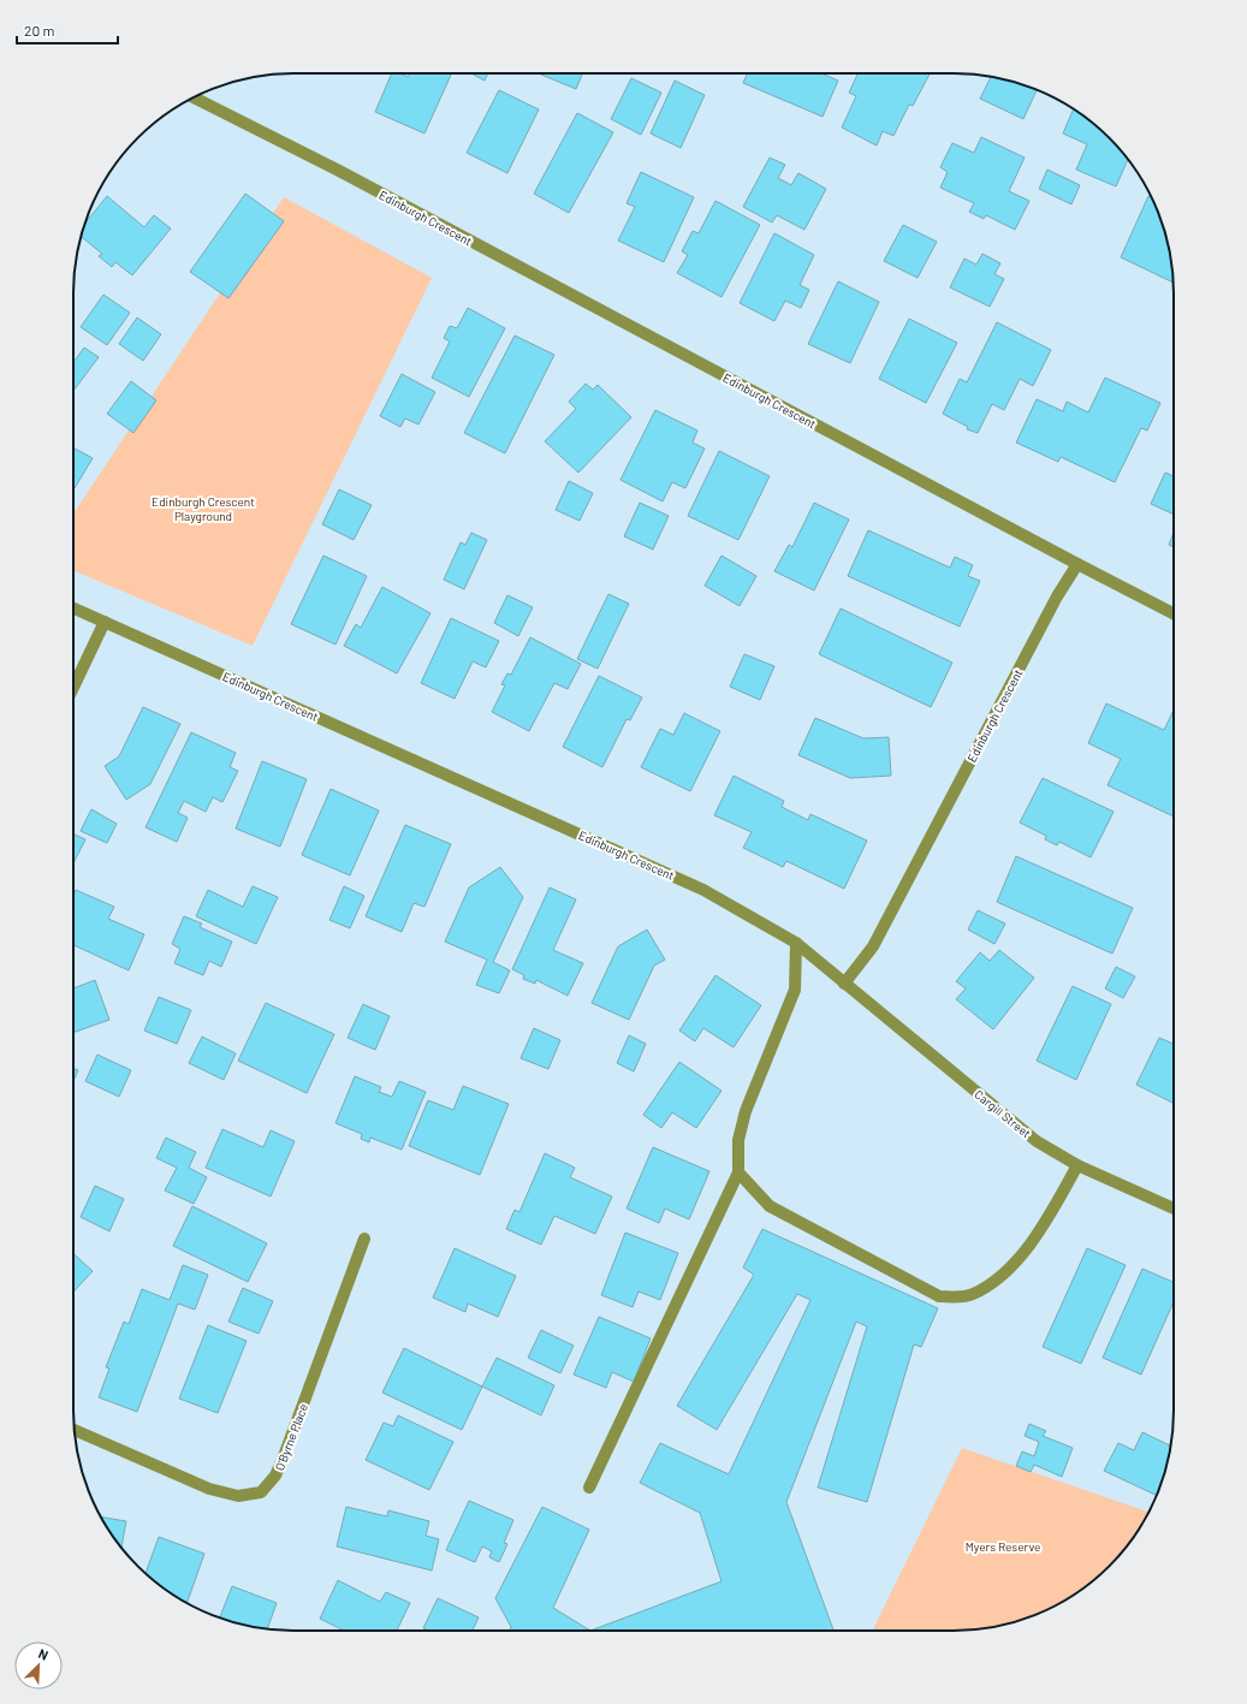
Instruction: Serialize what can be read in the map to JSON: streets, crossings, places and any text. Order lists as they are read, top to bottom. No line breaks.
{"streets":{"street":["Edinburgh Crescent","Cargill Street","O'Byrne Place"]},"crossings":[["Edinburgh Crescent","Cargill Street"]],"parks":["Edinburgh Crescent Playground","Myers Reserve"],"scale_bar":"20 m","north":"top right"}
